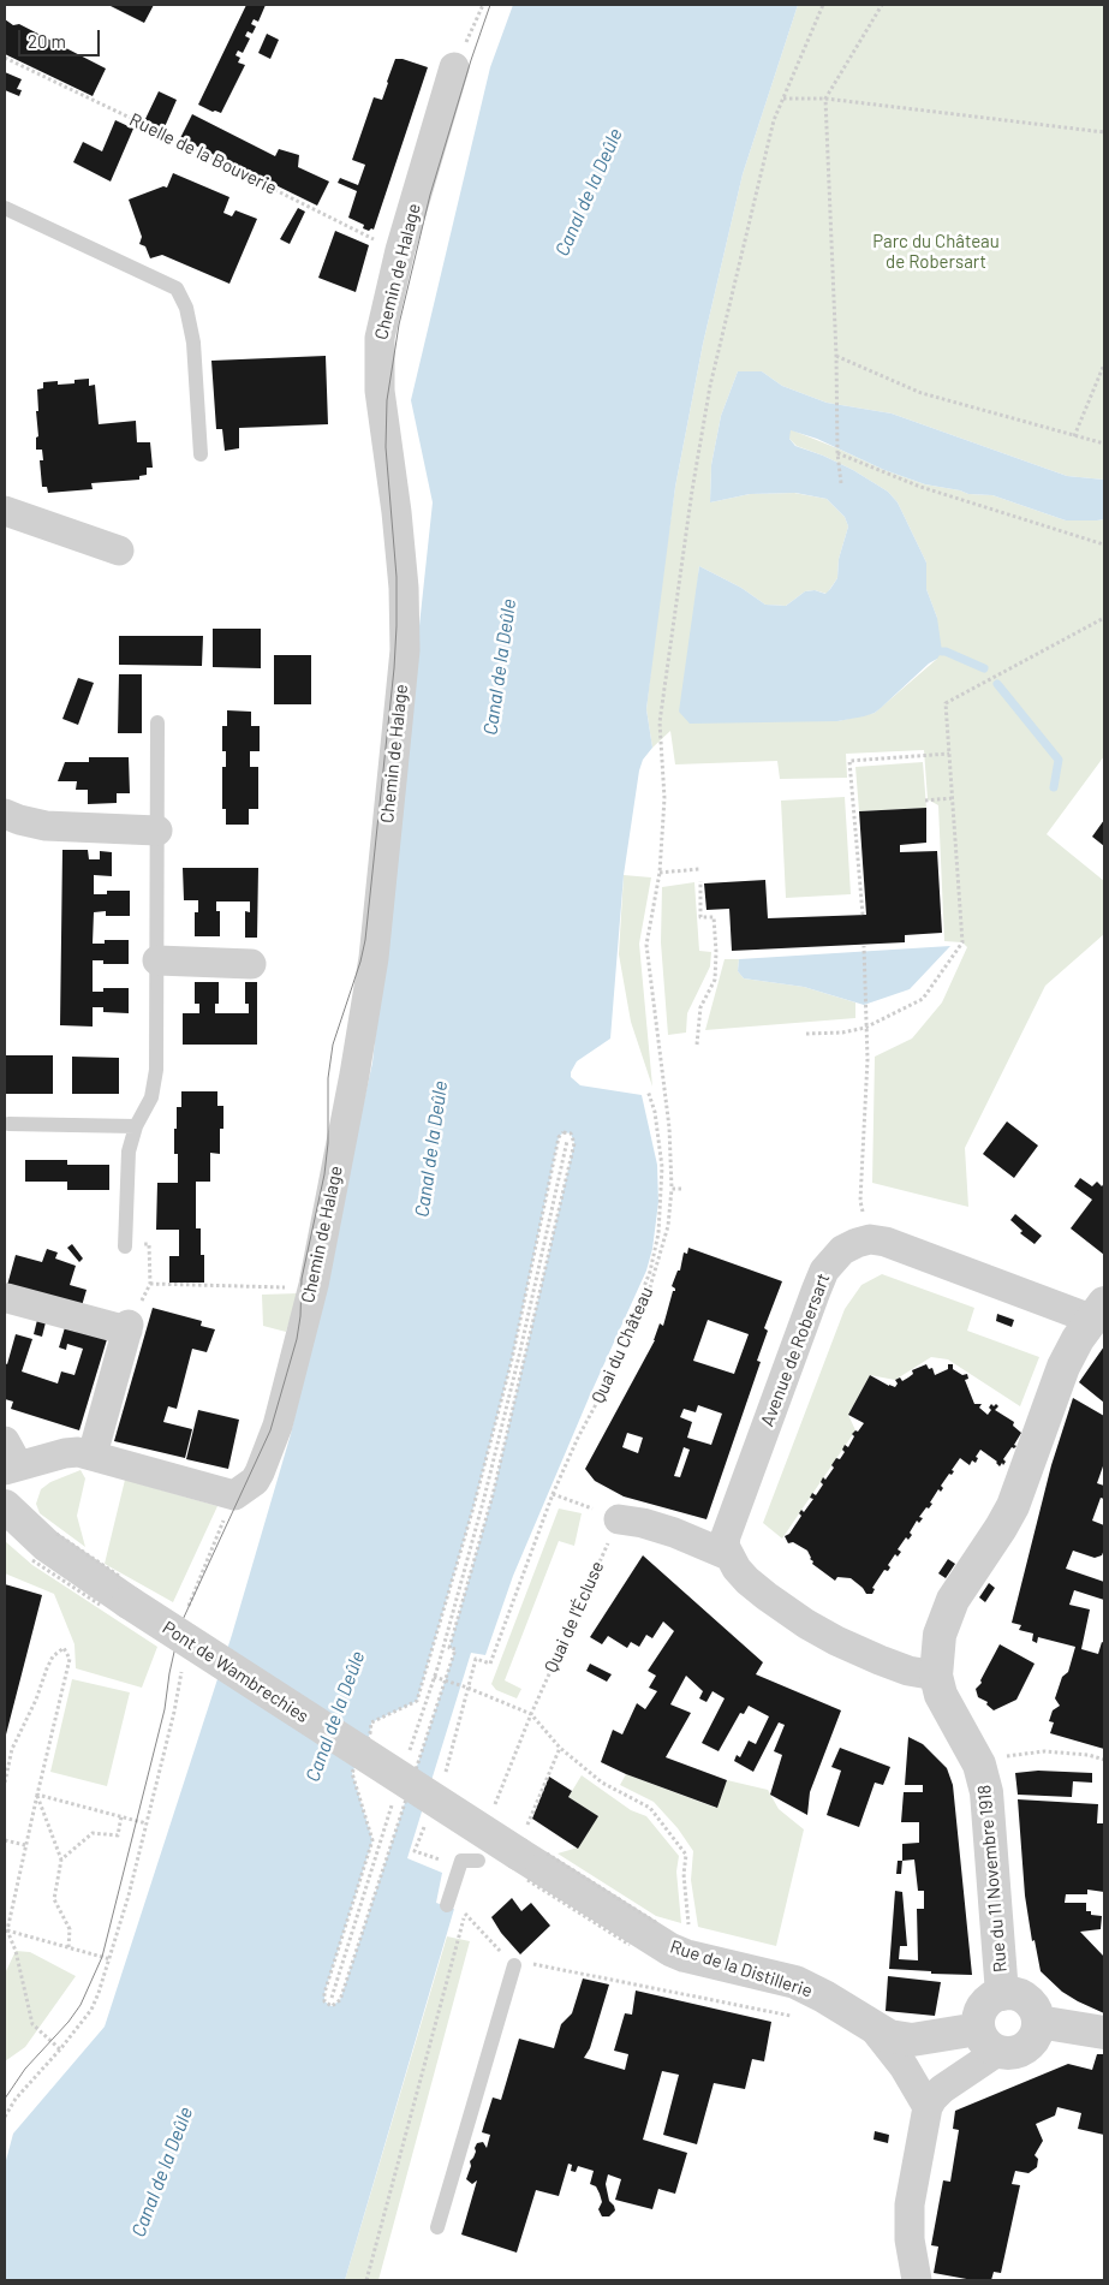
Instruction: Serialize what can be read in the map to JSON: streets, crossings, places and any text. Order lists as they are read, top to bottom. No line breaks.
{"streets":{"street":["Chemin de Halage","Avenue de Robersart","Pont de Wambrechies","Rue du 11 Novembre 1918","Rue de la Distillerie"],"path":["Ruelle de la Bouverie","Quai du Château","Quai de l'Écluse"]},"crossings":[["Ruelle de la Bouverie","Chemin de Halage"],["Pont de Wambrechies","Rue de la Distillerie"],["Rue du 11 Novembre 1918","Rue de la Distillerie"]],"water":["Canal de la Deûle"],"parks":["Parc du Château de Robersart"],"scale_bar":"20 m"}
